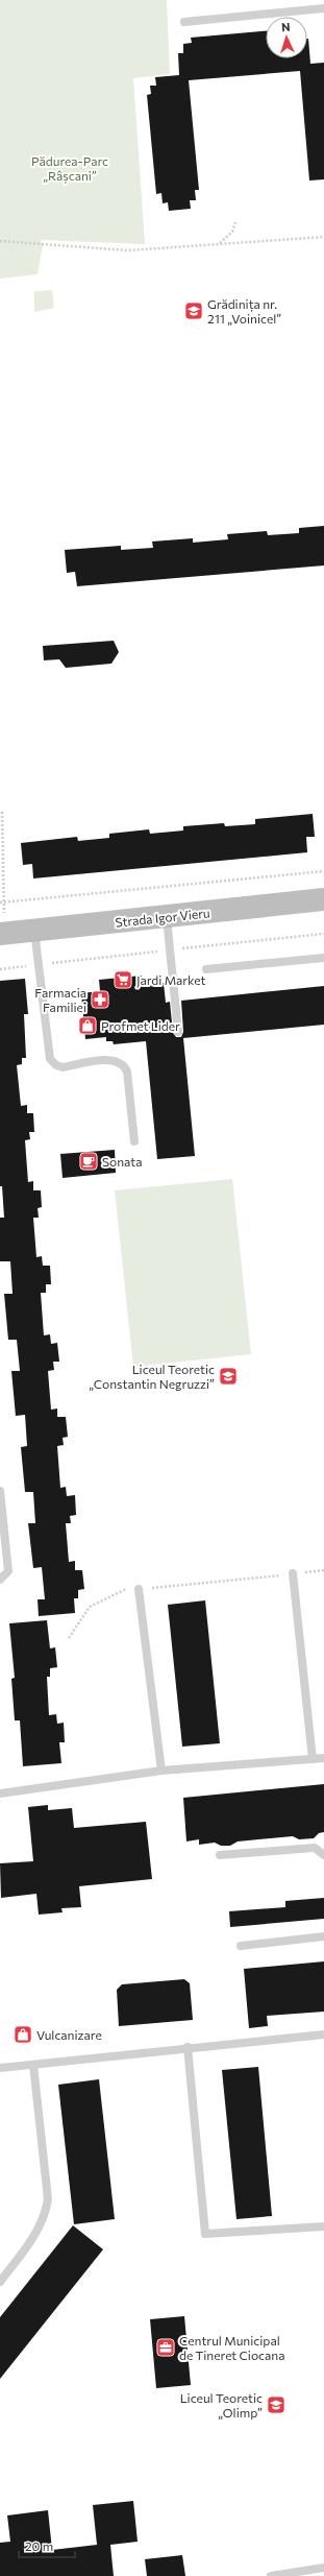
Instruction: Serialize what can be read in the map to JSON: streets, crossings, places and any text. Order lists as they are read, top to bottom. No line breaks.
{"streets":{"main road":["Strada Igor Vieru"]},"parks":["Pădurea-Parc „Râșcani”"],"places":{"school or university":["Grădinița nr. 211 „Voinicel”","Liceul Teoretic „Constantin Negruzzi”","Liceul Teoretic „Olimp”"],"supermarket":["Jardi Market"],"pharmacy":["Farmacia Familiei"],"shop":["Profmet Lider","Vulcanizare"],"cafe":["Sonata"],"office":["Centrul Municipal de Tineret Ciocana"]},"scale_bar":"20 m","north":"top"}
